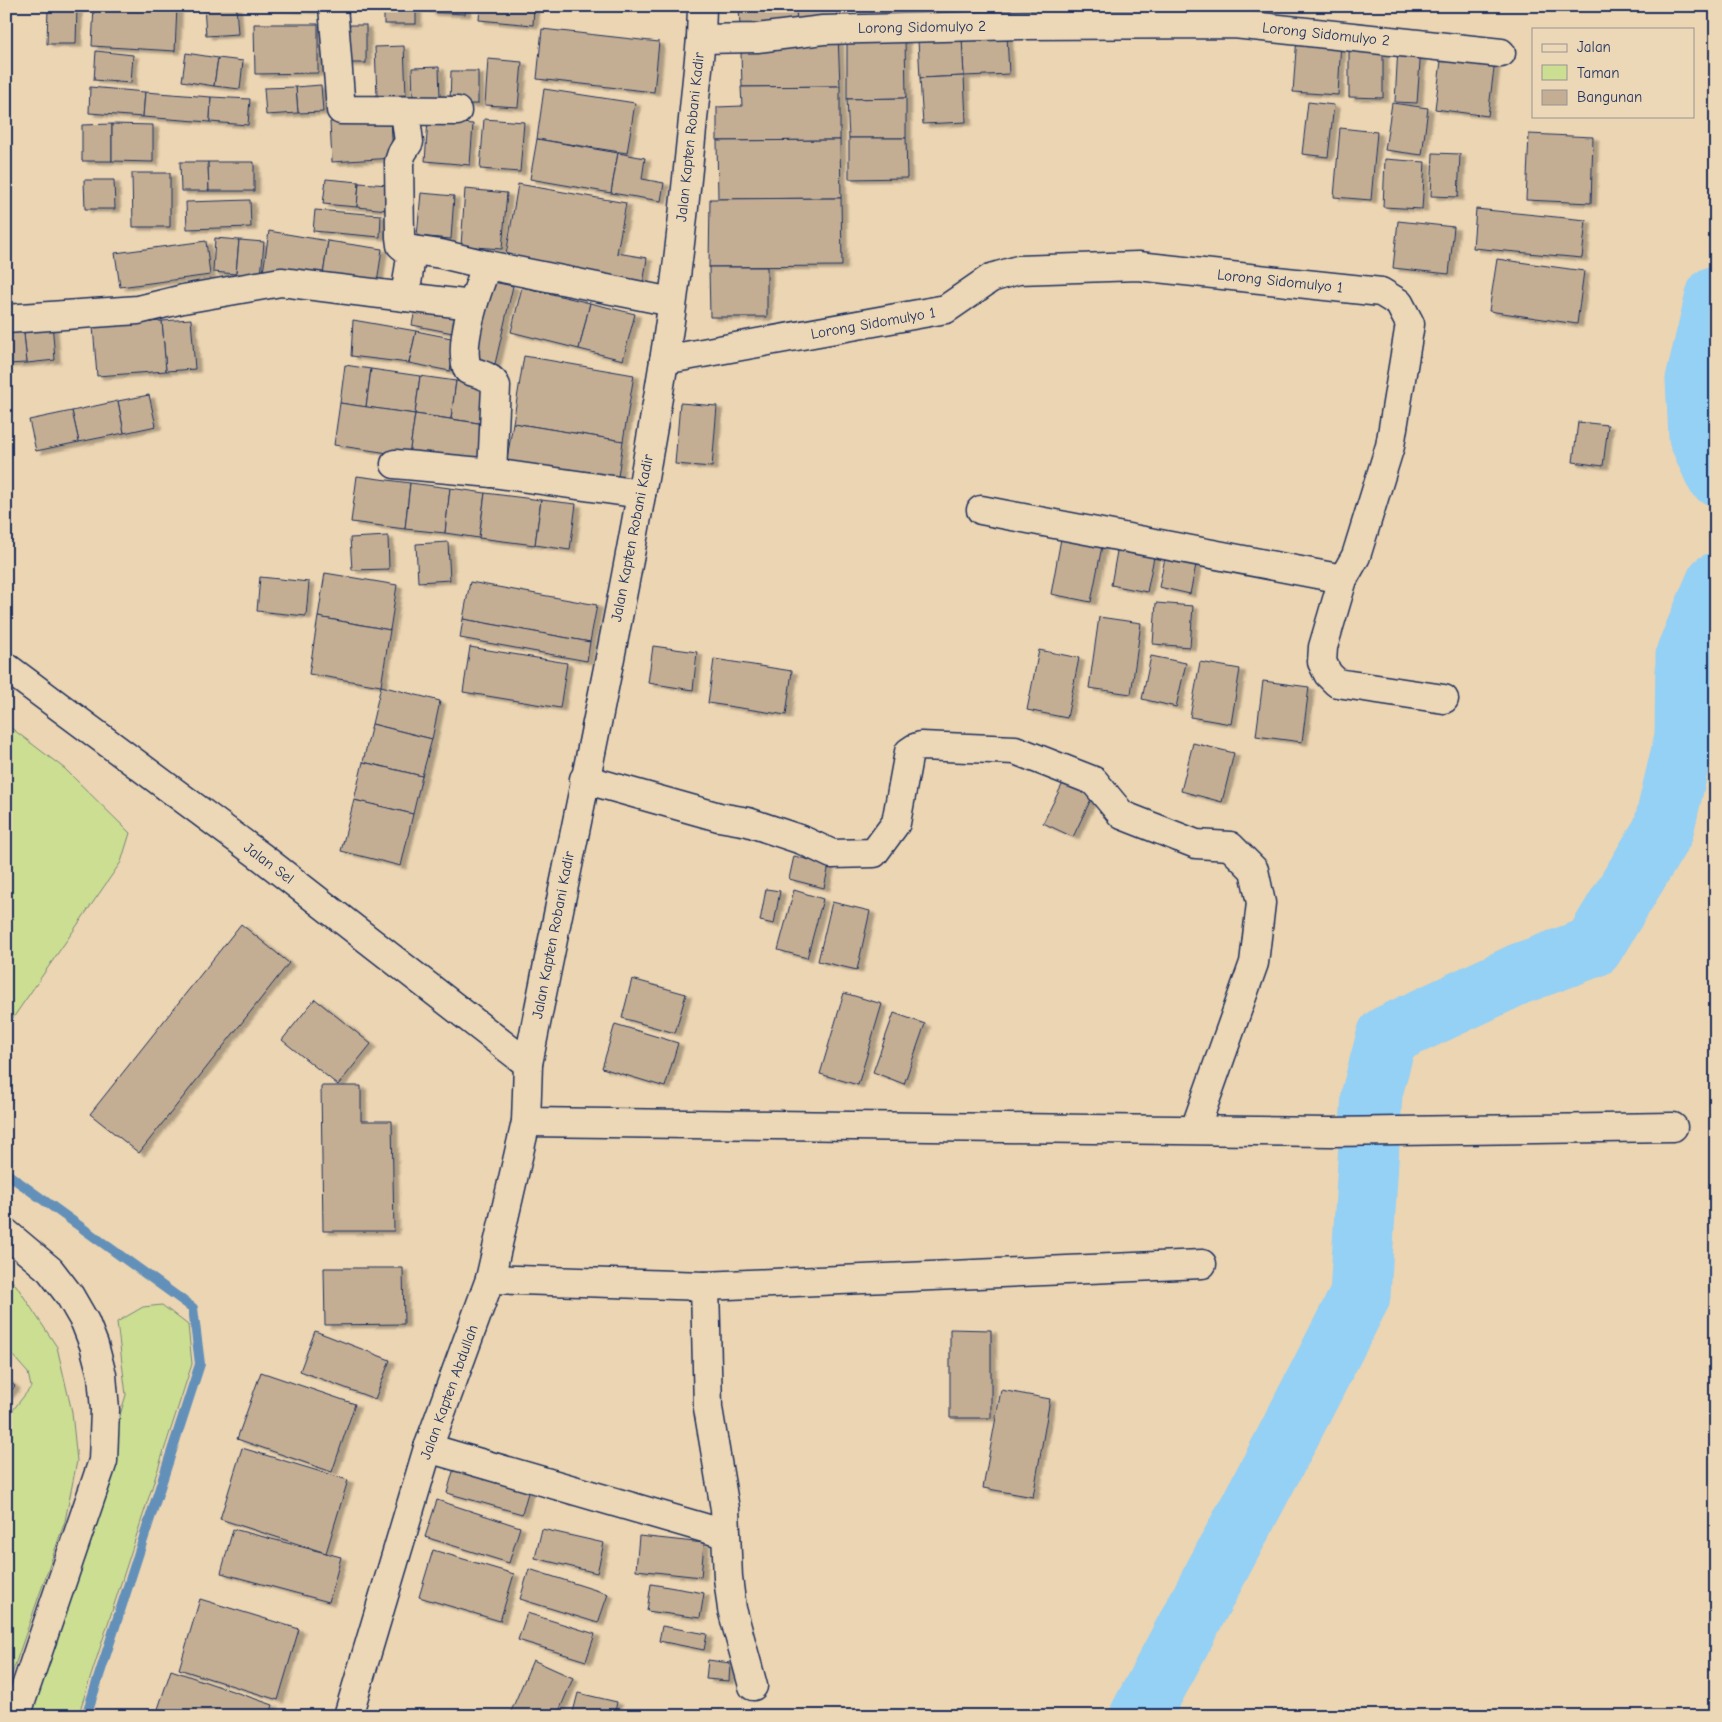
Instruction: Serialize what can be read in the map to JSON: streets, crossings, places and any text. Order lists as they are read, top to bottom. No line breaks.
{"streets":{"street":["Lorong Sidomulyo 2","Jalan Kapten Robani Kadir","Lorong Sidomulyo 1","Jalan Sel","Jalan Kapten Abdullah"]},"crossings":[["Lorong Sidomulyo 2","Jalan Kapten Robani Kadir"],["Jalan Kapten Robani Kadir","Lorong Sidomulyo 1"],["Jalan Kapten Robani Kadir","Jalan Sel"],["Jalan Kapten Robani Kadir","Jalan Kapten Abdullah"],["Jalan Sel","Jalan Kapten Abdullah"]],"legend":["Jalan","Taman","Bangunan"]}
